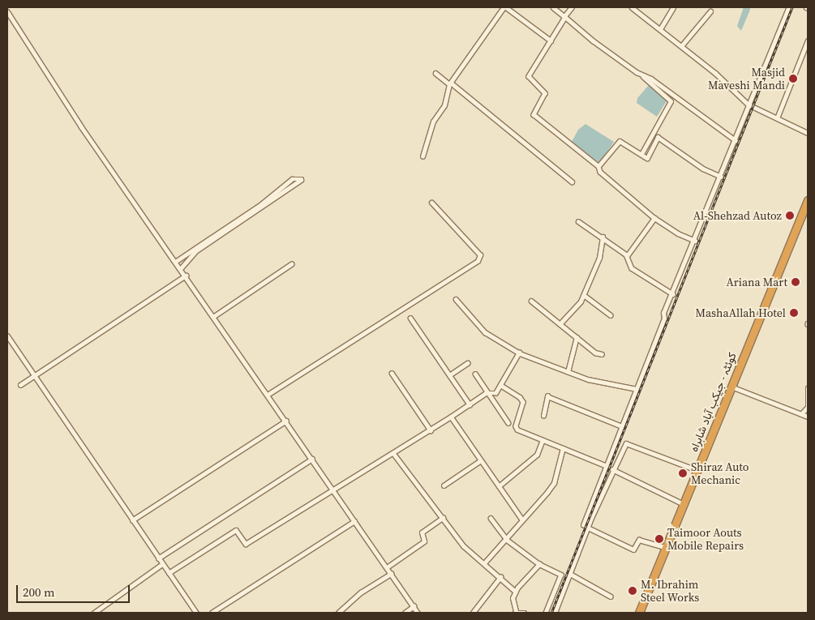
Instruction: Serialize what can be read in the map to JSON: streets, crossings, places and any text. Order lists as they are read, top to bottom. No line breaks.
{"streets":{"highway":["کوئٹہ - جیکب آباد شاہراہ"]},"places":["Masjid Maveshi Mandi","Al-Shehzad Autoz","Ariana Mart","MashaAllah Hotel","Shiraz Auto Mechanic","Taimoor Aouts Mobile Repairs","M. Ibrahim Steel Works"],"scale_bar":"200 m"}
